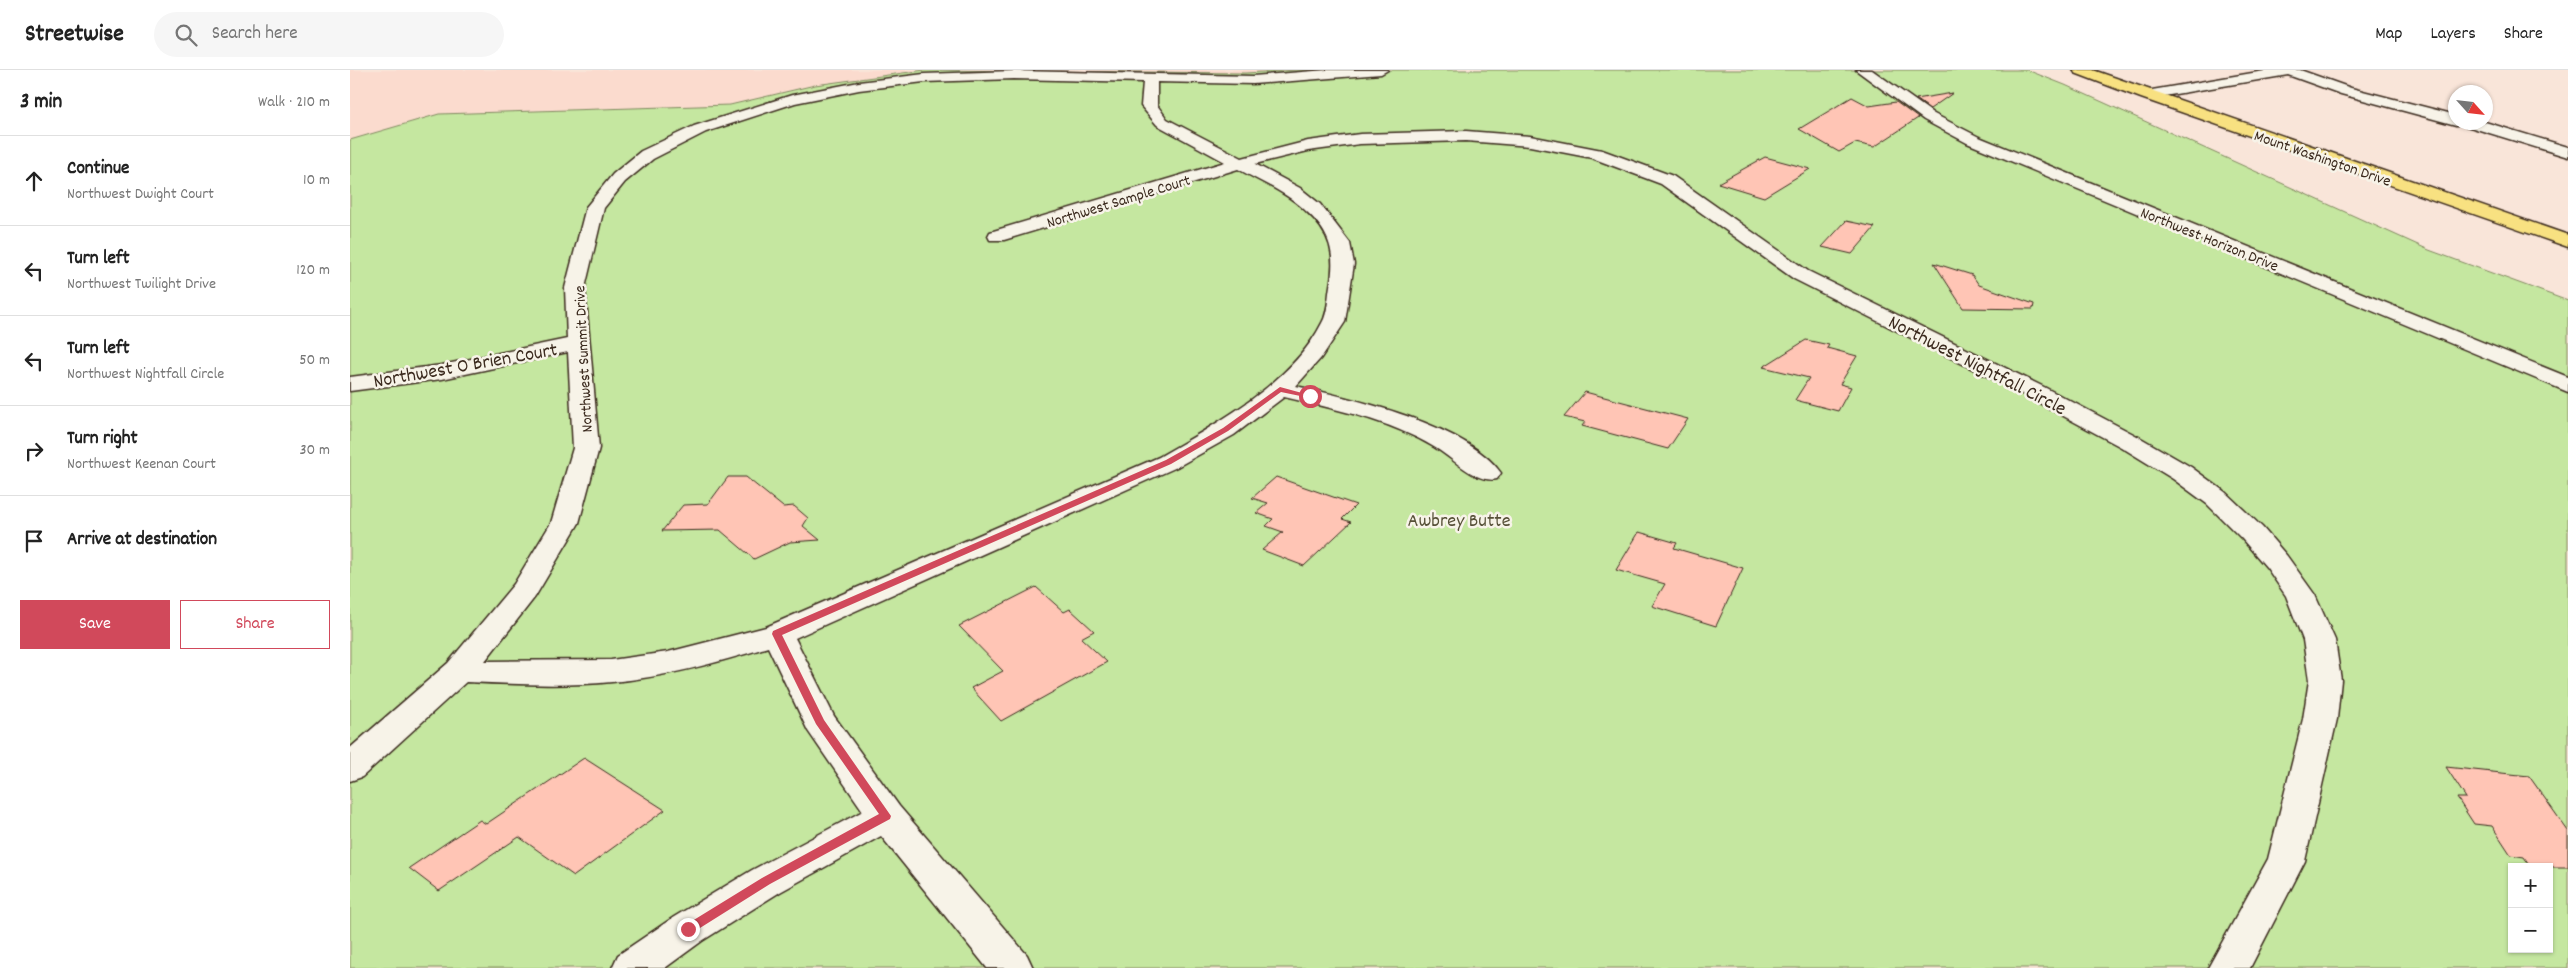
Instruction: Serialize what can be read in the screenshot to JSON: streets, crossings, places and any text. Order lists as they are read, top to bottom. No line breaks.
{"streets":{"main road":["Mount Washington Drive"],"street":["Northwest Sample Court","Northwest Horizon Drive","Northwest Summit Drive","Northwest O Brien Court","Northwest Nightfall Circle"]},"crossings":[["Northwest Sample Court","Northwest Nightfall Circle"],["Northwest Summit Drive","Northwest O Brien Court"]],"parks":["Awbrey Butte"],"north":"bottom right","page":{"header":"Streetwise","search":"Search here","nav":["Map","Layers","Share"],"heading":["3 min","Walk · 210 m"],"list":[["Continue","Northwest Dwight Court","10 m"],["Turn left","Northwest Twilight Drive","120 m"],["Turn left","Northwest Nightfall Circle","50 m"],["Turn right","Northwest Keenan Court","30 m"],"Arrive at destination"],"buttons":["Save","Share"],"map_buttons":["+","−"]}}
